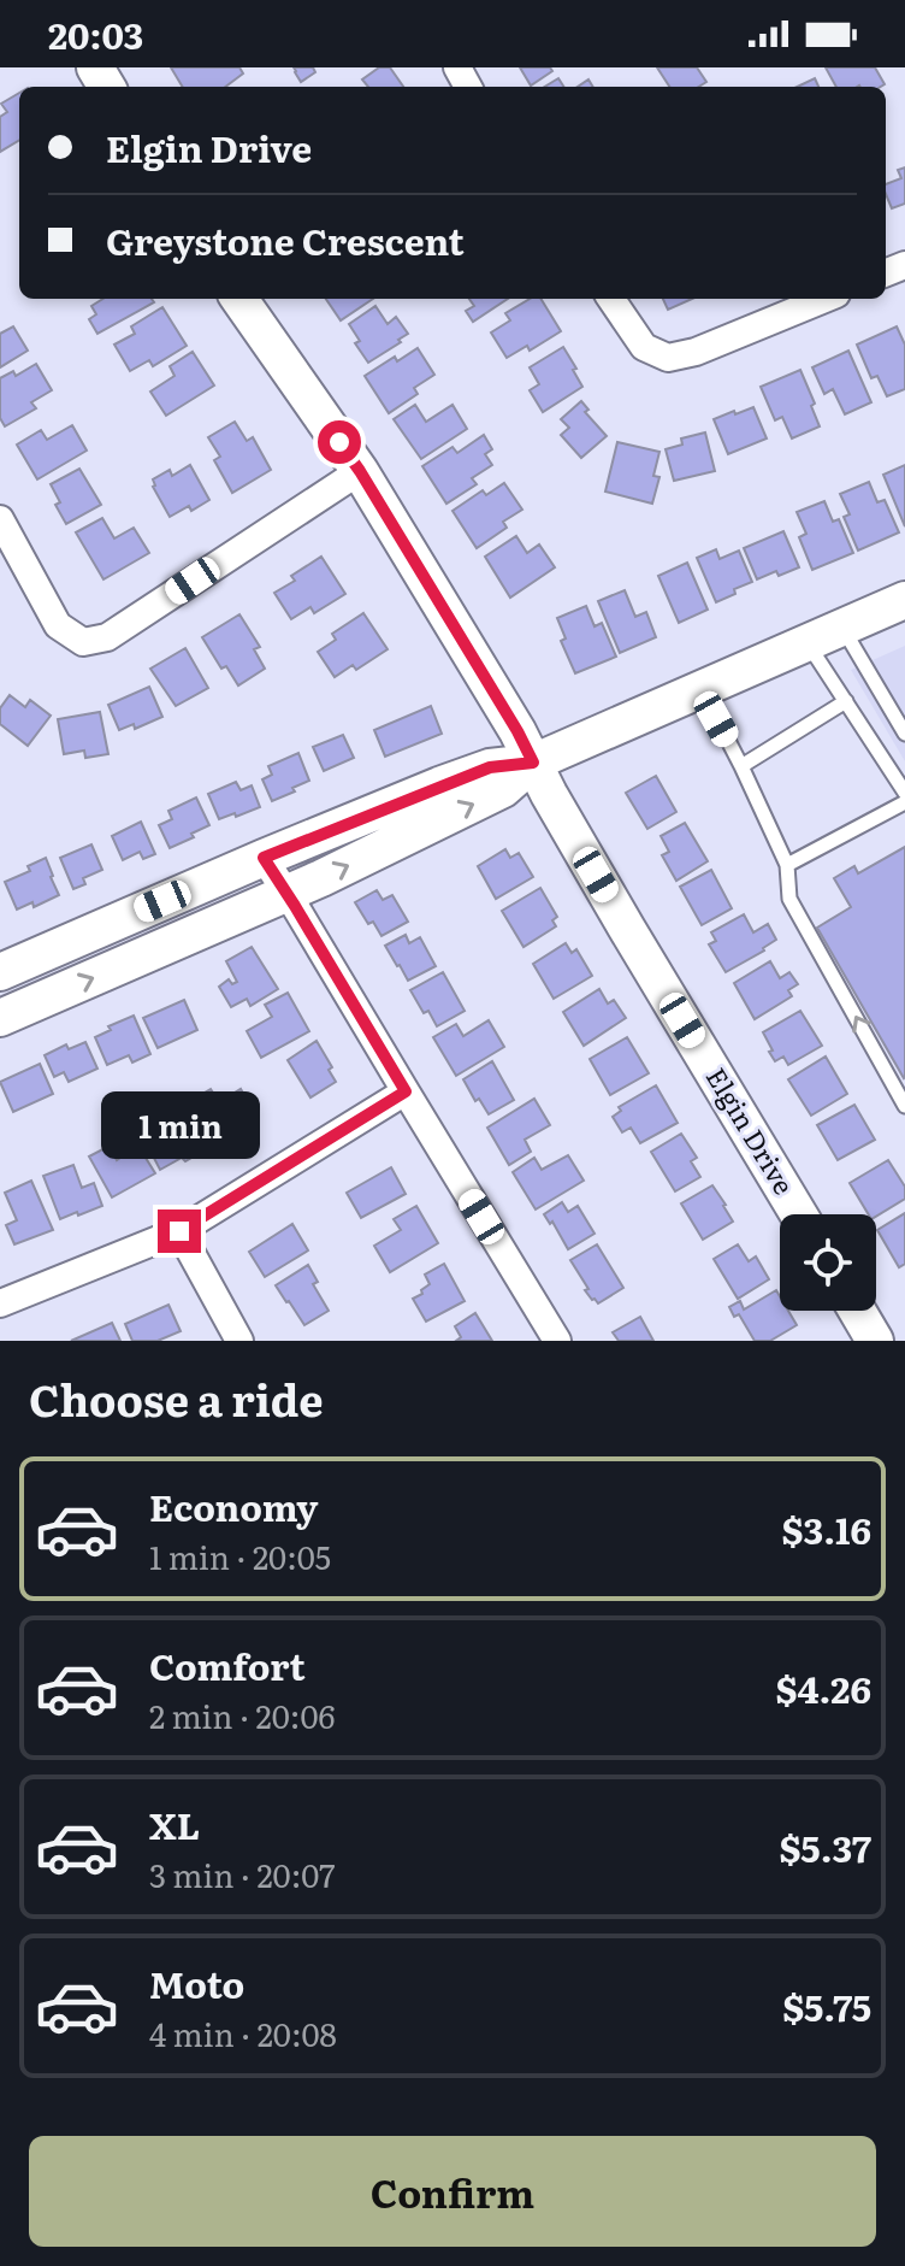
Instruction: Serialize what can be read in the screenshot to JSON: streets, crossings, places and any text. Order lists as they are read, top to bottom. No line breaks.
{"streets":{"street":["Elgin Drive"]},"page":{"status":"20:03","banner":["Elgin Drive","Greystone Crescent"],"bubble":"1 min","heading":"Choose a ride","list":[{"name":"Economy","note":"1 min · 20:05","value":"$3.16"},{"name":"Comfort","note":"2 min · 20:06","value":"$4.26"},{"name":"XL","note":"3 min · 20:07","value":"$5.37"},{"name":"Moto","note":"4 min · 20:08","value":"$5.75"}],"buttons":"Confirm"}}
